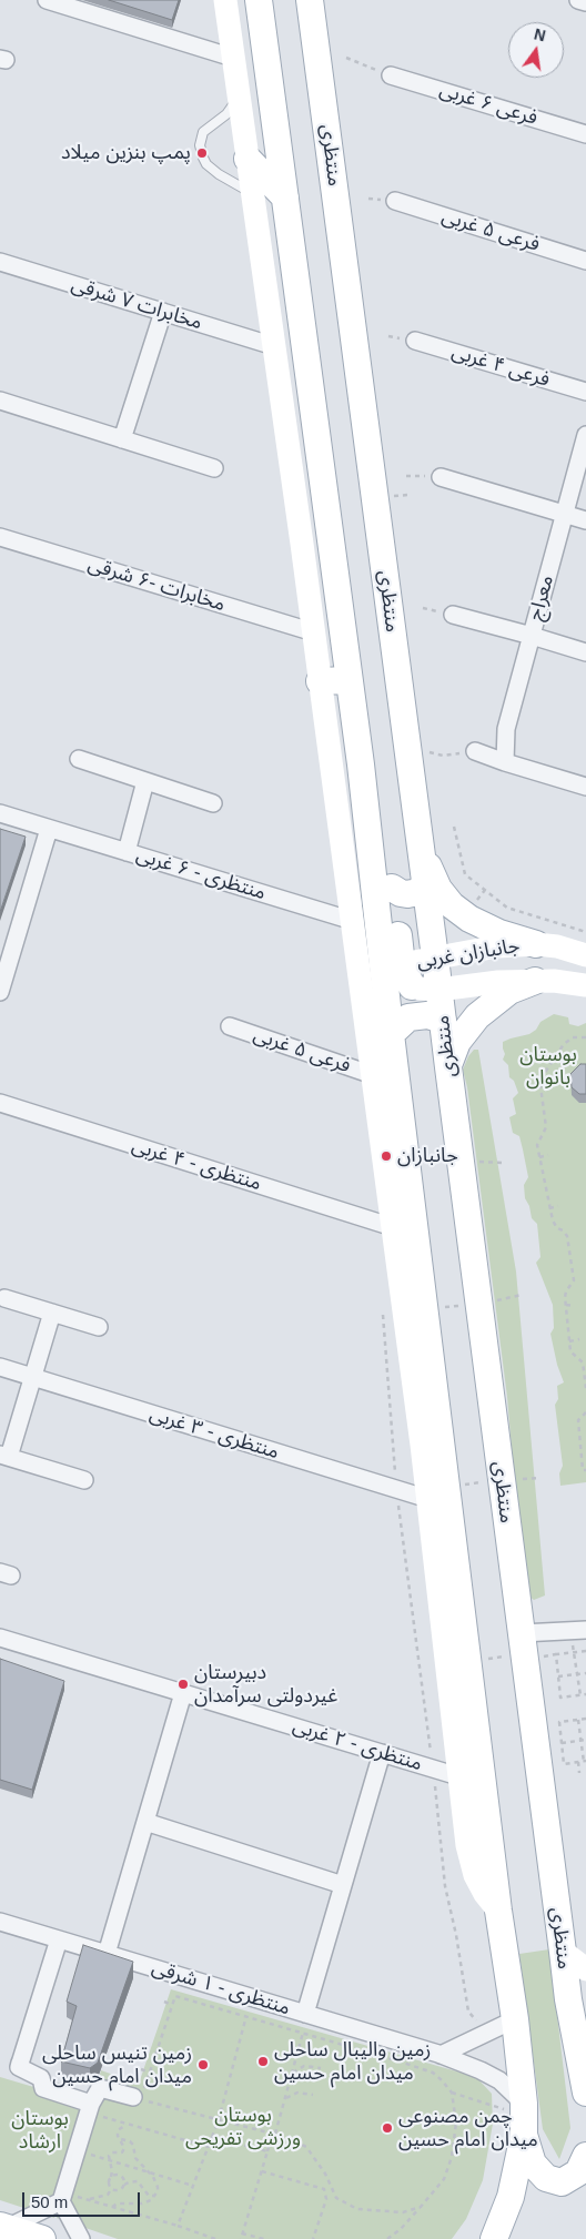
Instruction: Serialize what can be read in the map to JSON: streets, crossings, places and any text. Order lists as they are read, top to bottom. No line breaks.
{"streets":{"main road":["منتظری"],"street":["فرعی ۶ غربی","فرعی ۵ غربی","مخابرات ۷ شرقی","فرعی ۴ غربی","مخابرات -۶ شرقی","معراج","منتظری - ۶ غربی","جانبازان غربی","منتظری - ۴ غربی","منتظری - ۳ غربی","منتظری - ۲ غربی","منتظری - ۱ شرقی"]},"crossings":[["منتظری","جانبازان غربی"]],"parks":["بوستان بانوان","بوستان ورزشی تفریحی","بوستان ارشاد"],"places":["پمپ بنزین میلاد","جانبازان","دبیرستان غیردولتی سرآمدان","زمین والیبال ساحلی میدان امام حسین","زمین تنیس ساحلی میدان امام حسین","چمن مصنوعی میدان امام حسین"],"scale_bar":"50 m","north":"top"}
